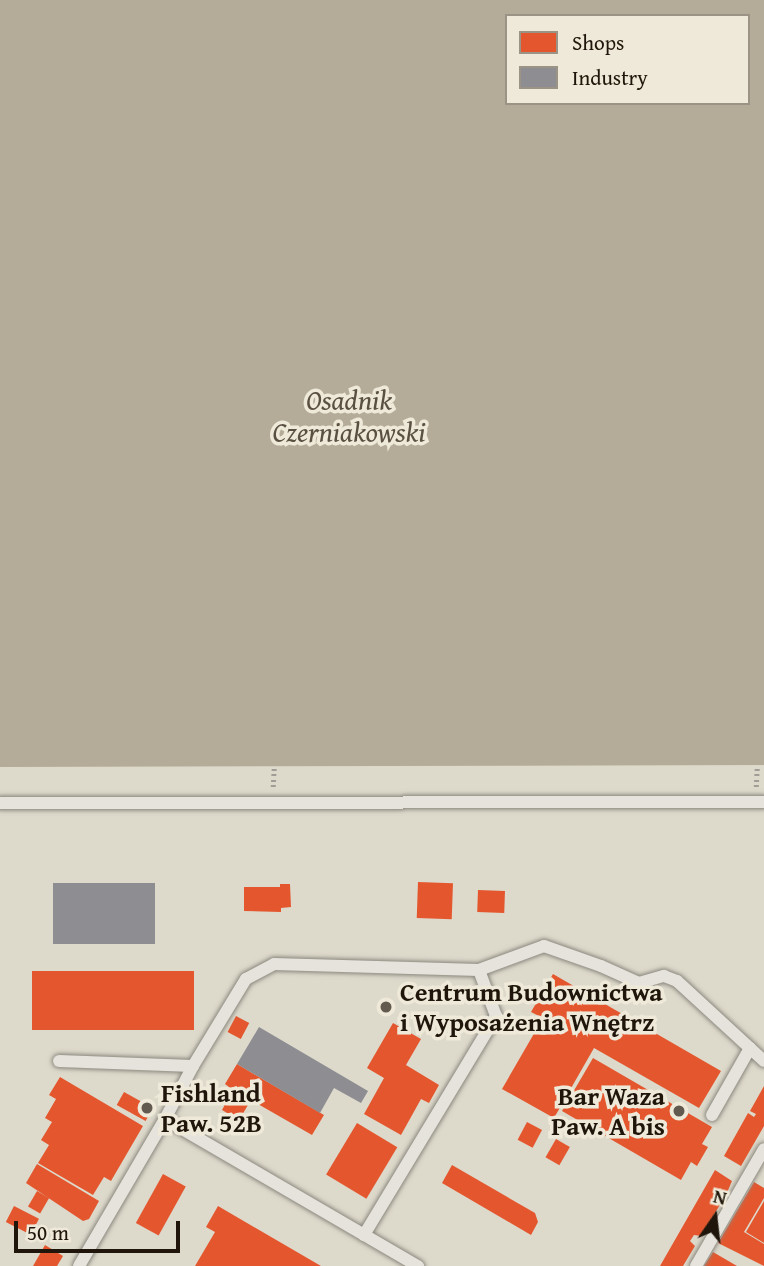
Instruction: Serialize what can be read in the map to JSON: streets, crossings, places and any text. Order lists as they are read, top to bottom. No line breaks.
{"water":["Osadnik Czerniakowski"],"places":["Centrum Budownictwa i Wyposażenia Wnętrz","Fishland Paw. 52B","Bar Waza Paw. A bis"],"legend":["Shops","Industry"],"scale_bar":"50 m","north":"top"}
